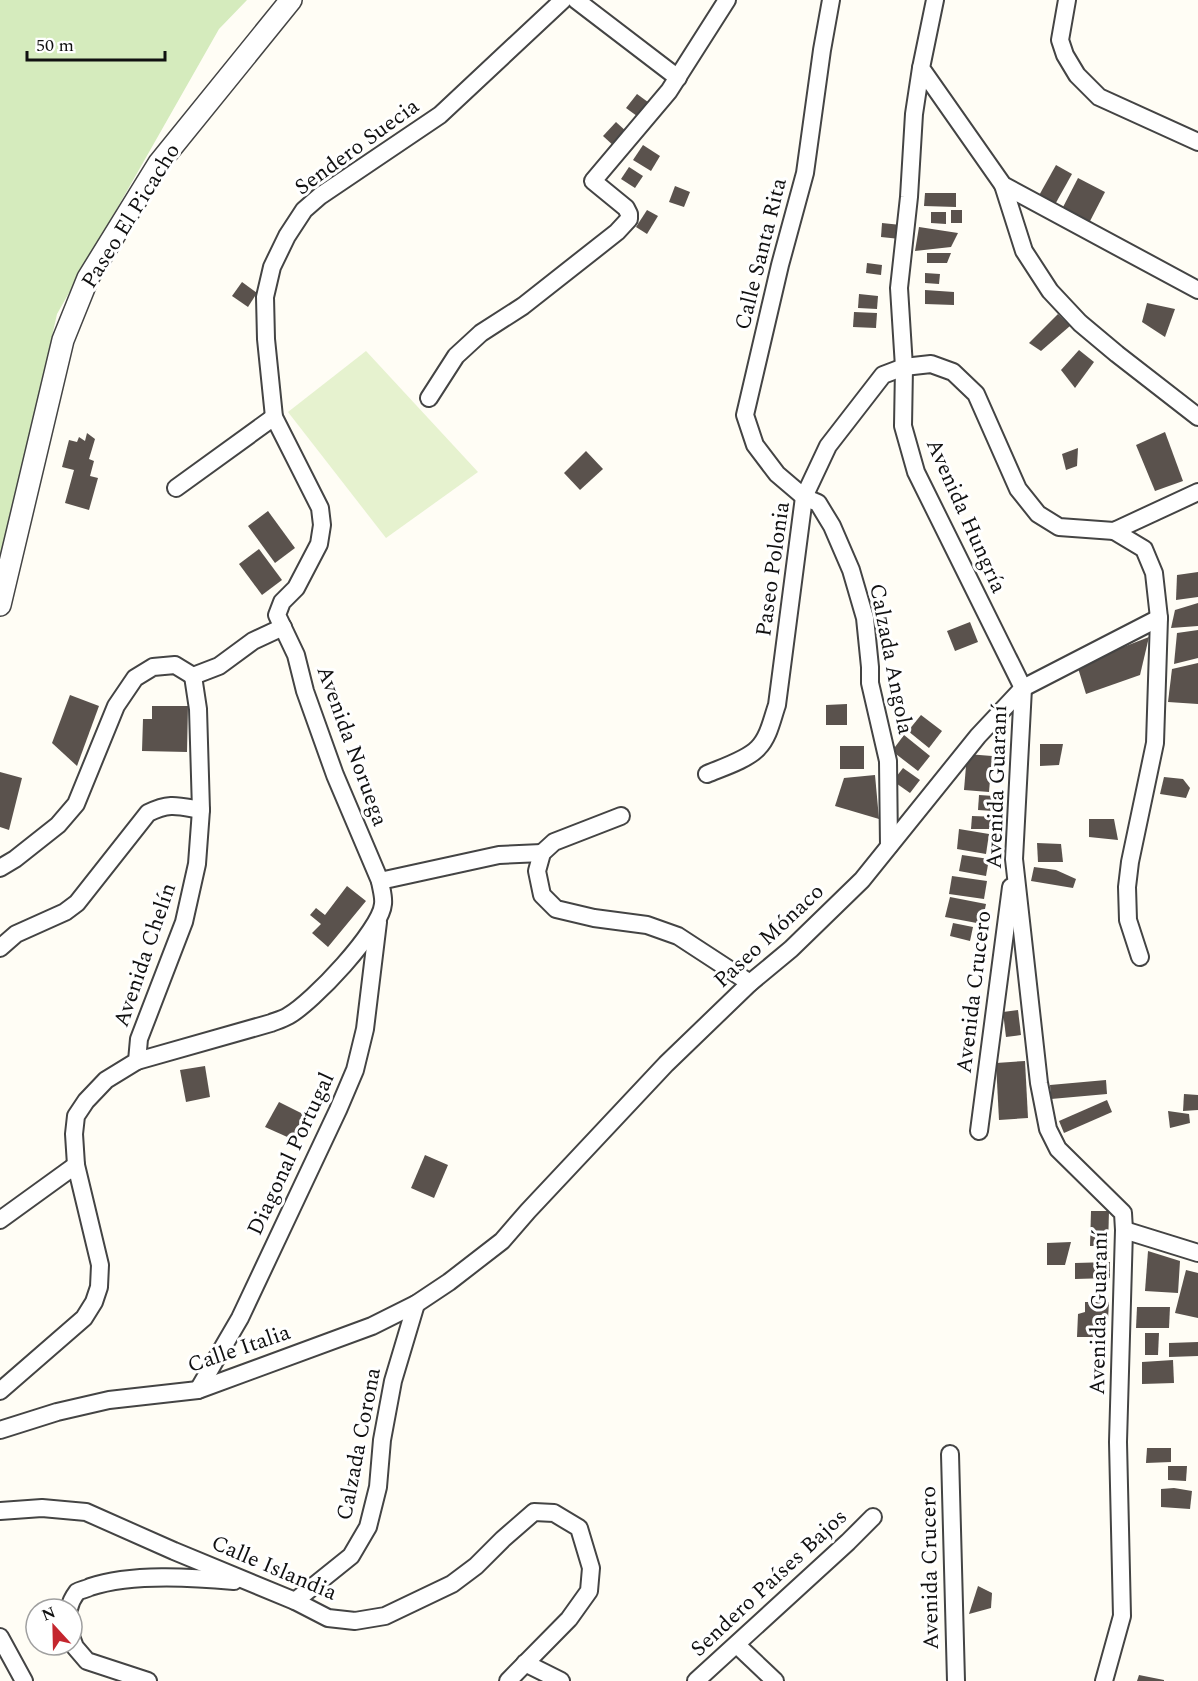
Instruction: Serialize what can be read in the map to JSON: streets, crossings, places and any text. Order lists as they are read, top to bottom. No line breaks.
{"streets":{"street":["Sendero Suecia","Paseo El Picacho","Calle Santa Rita","Avenida Hungría","Paseo Polonia","Calzada Angola","Avenida Noruega","Avenida Guaraní","Paseo Mónaco","Avenida Chelín","Avenida Crucero","Diagonal Portugal","Calle Italia","Calzada Corona","Calle Islandia","Sendero Países Bajos"]},"crossings":[["Sendero Suecia","Avenida Noruega"],["Calle Santa Rita","Paseo Polonia"],["Calle Santa Rita","Calzada Angola"],["Avenida Hungría","Paseo Polonia"],["Avenida Hungría","Avenida Guaraní"],["Avenida Hungría","Paseo Mónaco"],["Paseo Polonia","Calzada Angola"],["Calzada Angola","Paseo Mónaco"],["Avenida Guaraní","Paseo Mónaco"],["Avenida Guaraní","Avenida Crucero"],["Paseo Mónaco","Calle Italia"],["Paseo Mónaco","Calzada Corona"],["Diagonal Portugal","Calle Italia"],["Calle Italia","Calzada Corona"],["Calzada Corona","Calle Islandia"]],"scale_bar":"50 m","north":"top"}
